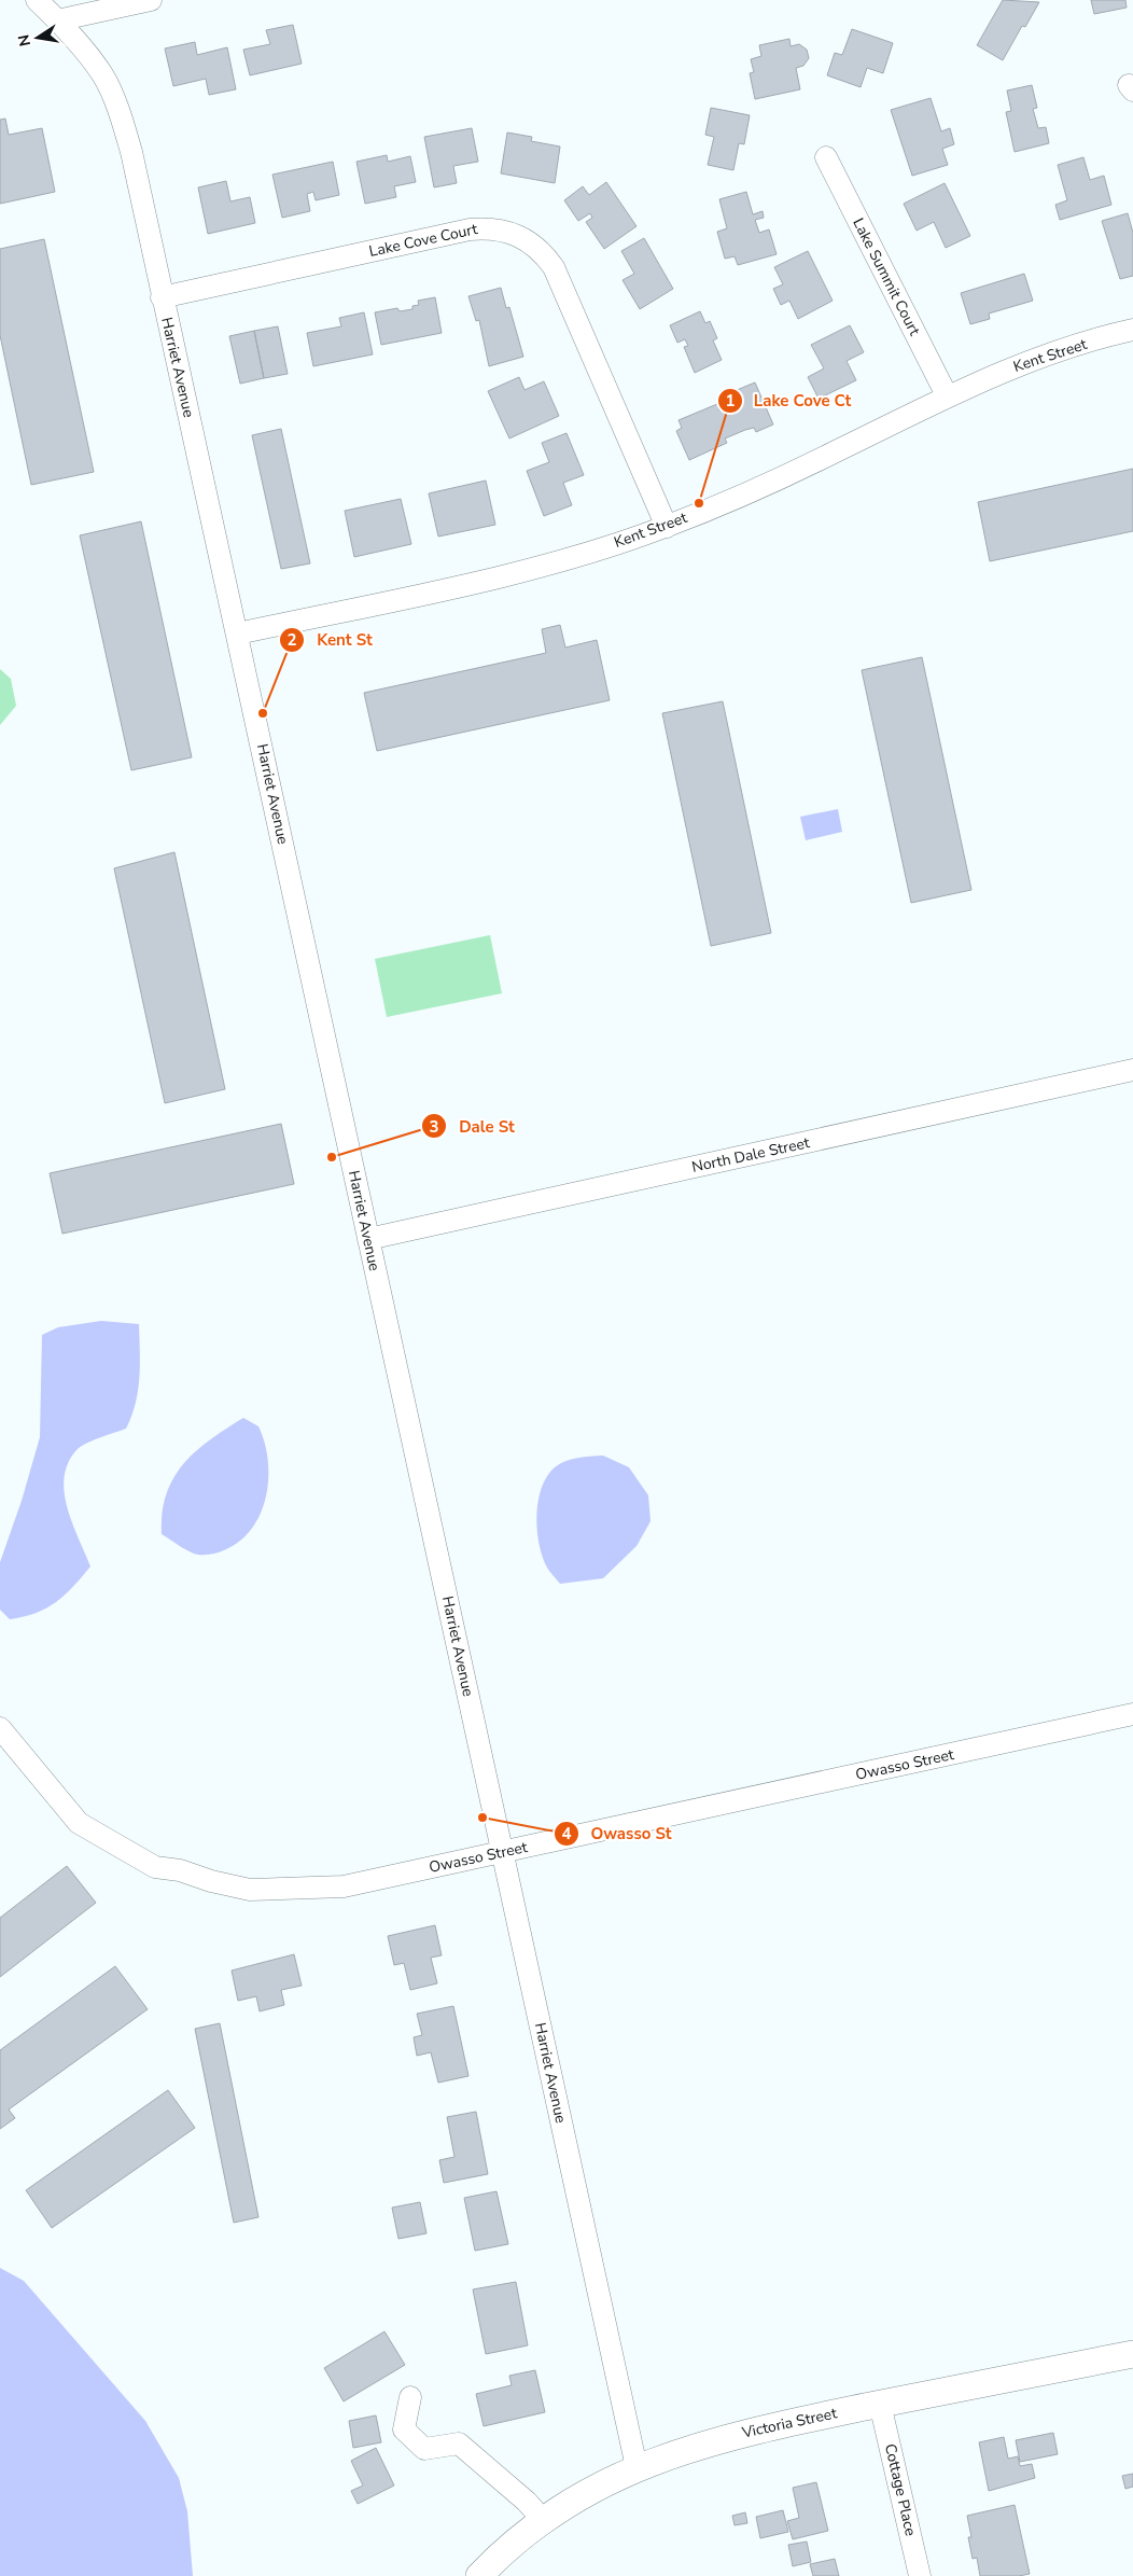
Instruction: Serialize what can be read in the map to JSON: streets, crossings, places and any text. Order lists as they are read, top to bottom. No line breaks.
{"streets":{"street":["Lake Cove Court","Lake Summit Court","Kent Street","Harriet Avenue","North Dale Street","Owasso Street","Victoria Street","Cottage Place"]},"crossings":[["Lake Cove Court","Kent Street"],["Lake Cove Court","Harriet Avenue"],["Lake Summit Court","Kent Street"],["Kent Street","Harriet Avenue"],["Harriet Avenue","North Dale Street"],["Harriet Avenue","Owasso Street"],["Harriet Avenue","Victoria Street"],["Victoria Street","Cottage Place"]],"places":["Lake Cove Ct","Kent St","Dale St","Owasso St"],"north":"left"}
